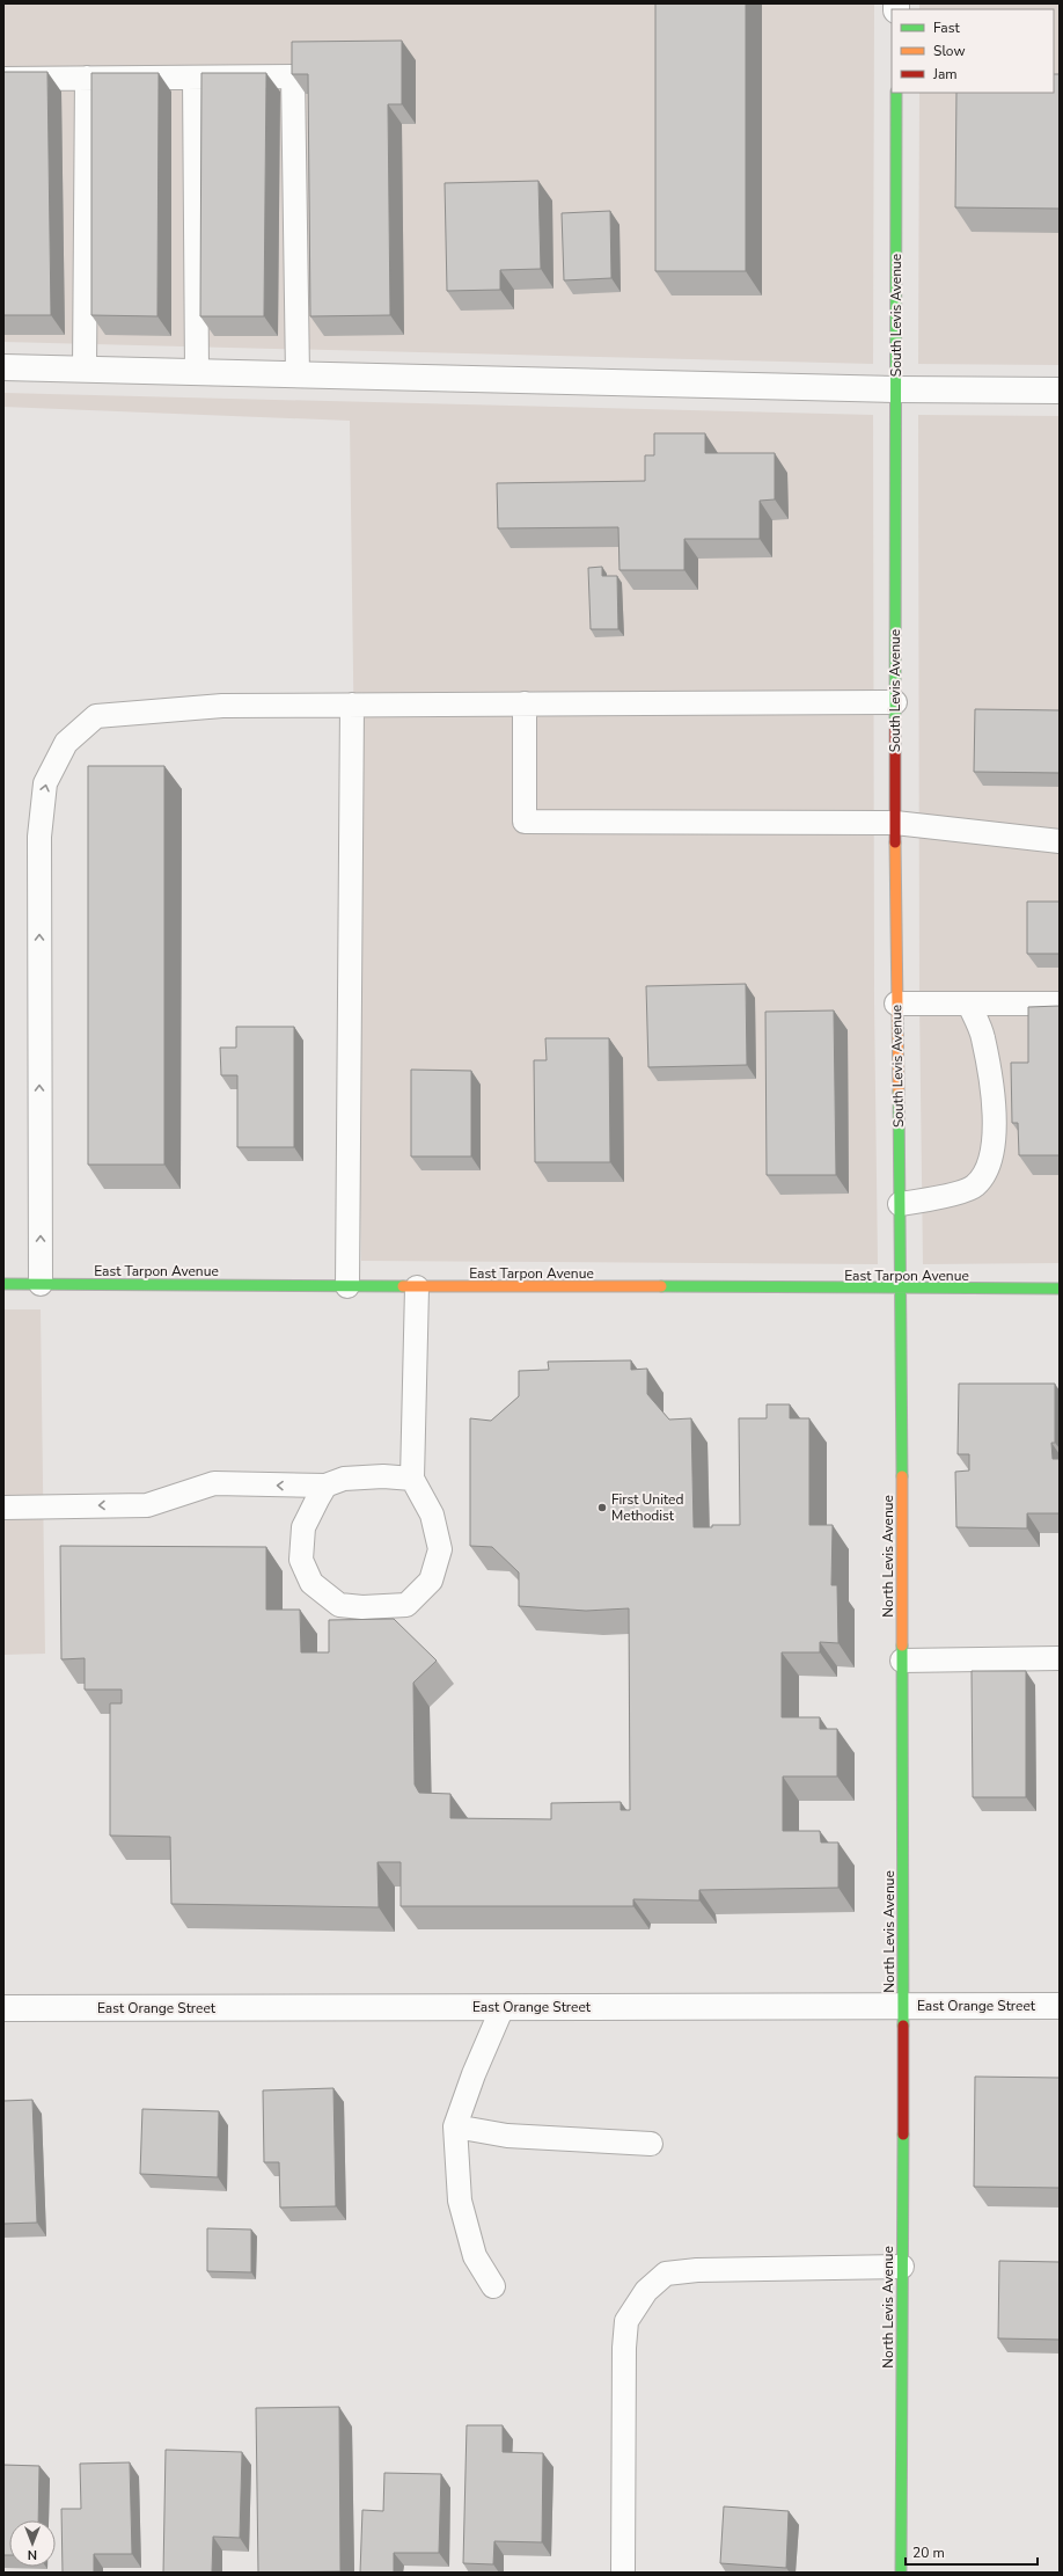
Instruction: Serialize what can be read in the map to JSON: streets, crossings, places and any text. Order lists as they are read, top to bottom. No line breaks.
{"streets":{"street":["South Levis Avenue","East Tarpon Avenue","North Levis Avenue","East Orange Street"]},"crossings":[["South Levis Avenue","East Tarpon Avenue"],["South Levis Avenue","North Levis Avenue"],["East Tarpon Avenue","North Levis Avenue"],["North Levis Avenue","East Orange Street"]],"places":["First United Methodist"],"legend":["Fast","Slow","Jam"],"scale_bar":"20 m","north":"bottom"}
